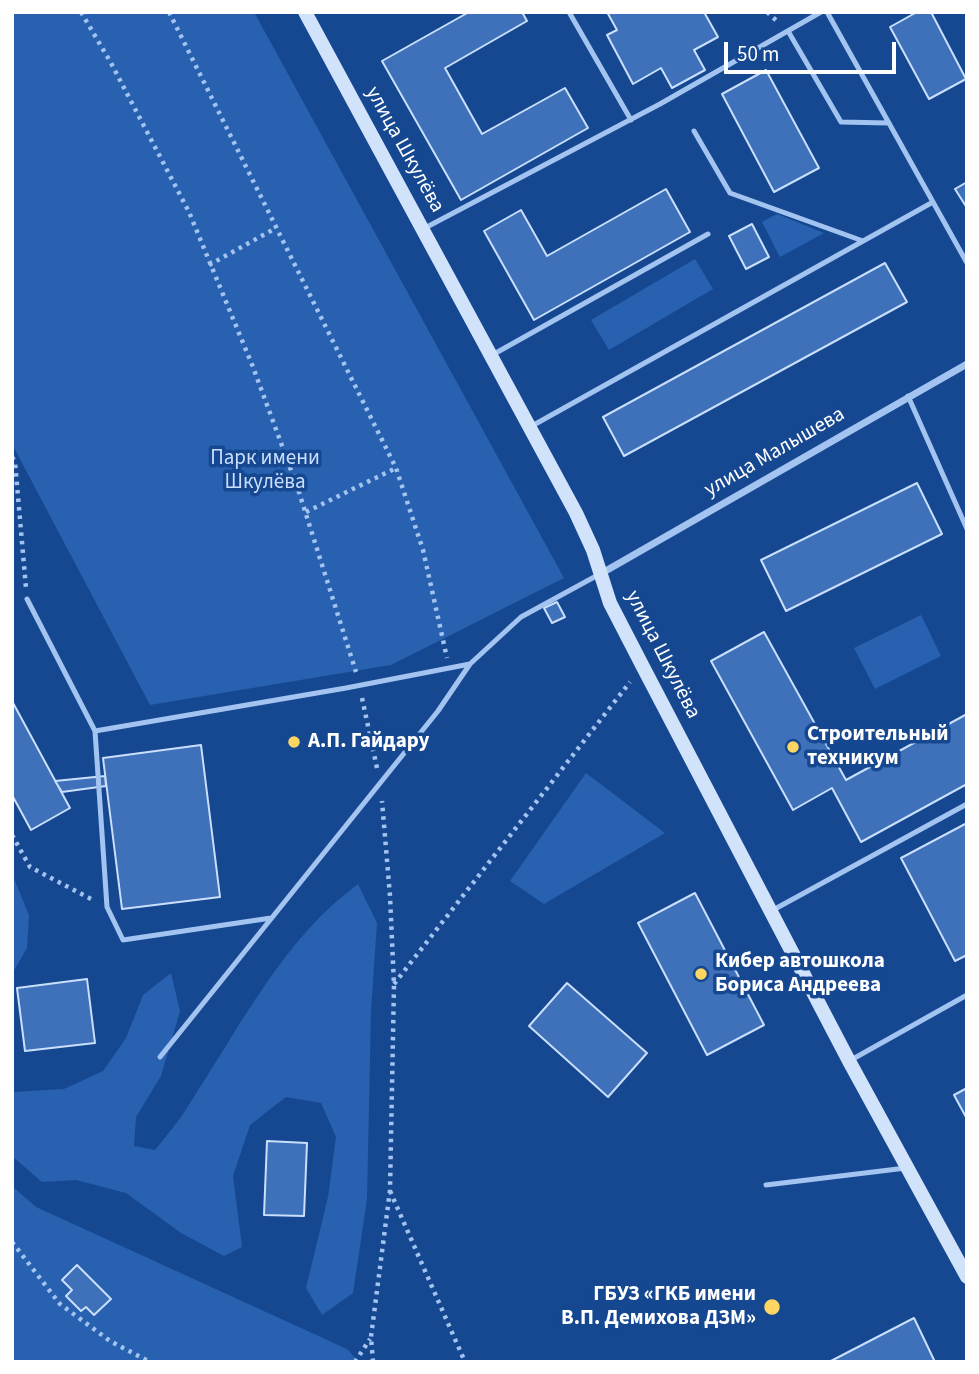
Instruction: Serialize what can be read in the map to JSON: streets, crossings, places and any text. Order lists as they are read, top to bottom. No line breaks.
{"streets":{"street":["улица Шкулёва","улица Малышева"]},"crossings":[["улица Шкулёва","улица Малышева"]],"parks":["Парк имени Шкулёва"],"places":["А.П. Гайдару","Строительный техникум","Кибер автошкола Бориса Андреева","ГБУЗ «ГКБ имени В.П. Демихова ДЗМ»"],"scale_bar":"50 m"}
